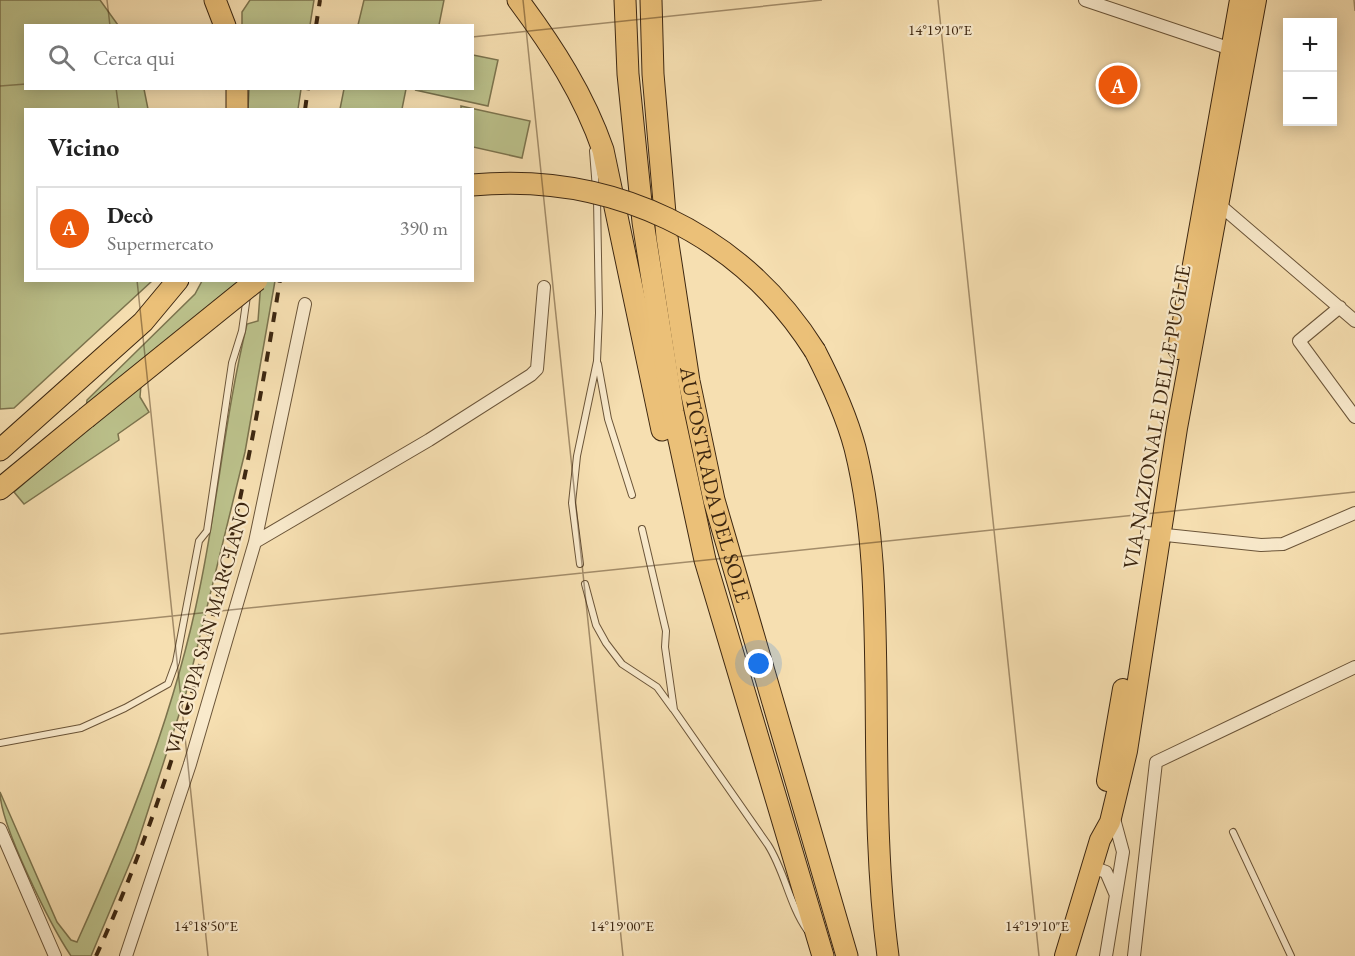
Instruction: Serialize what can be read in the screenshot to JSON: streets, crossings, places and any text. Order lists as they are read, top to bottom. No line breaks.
{"streets":{"highway":["AUTOSTRADA DEL SOLE"],"main road":["VIA NAZIONALE DELLE PUGLIE"],"street":["VIA CUPA SAN MARCIANO"]},"page":{"map_buttons":["+","−"],"search":"Cerca qui","pins":"A","heading":"Vicino","list":[{"mark":"A","name":"Decò","note":"Supermercato","value":"390 m"}]},"coordinates":["14°19'10\"E","14°18'50\"E","14°19'00\"E"]}
